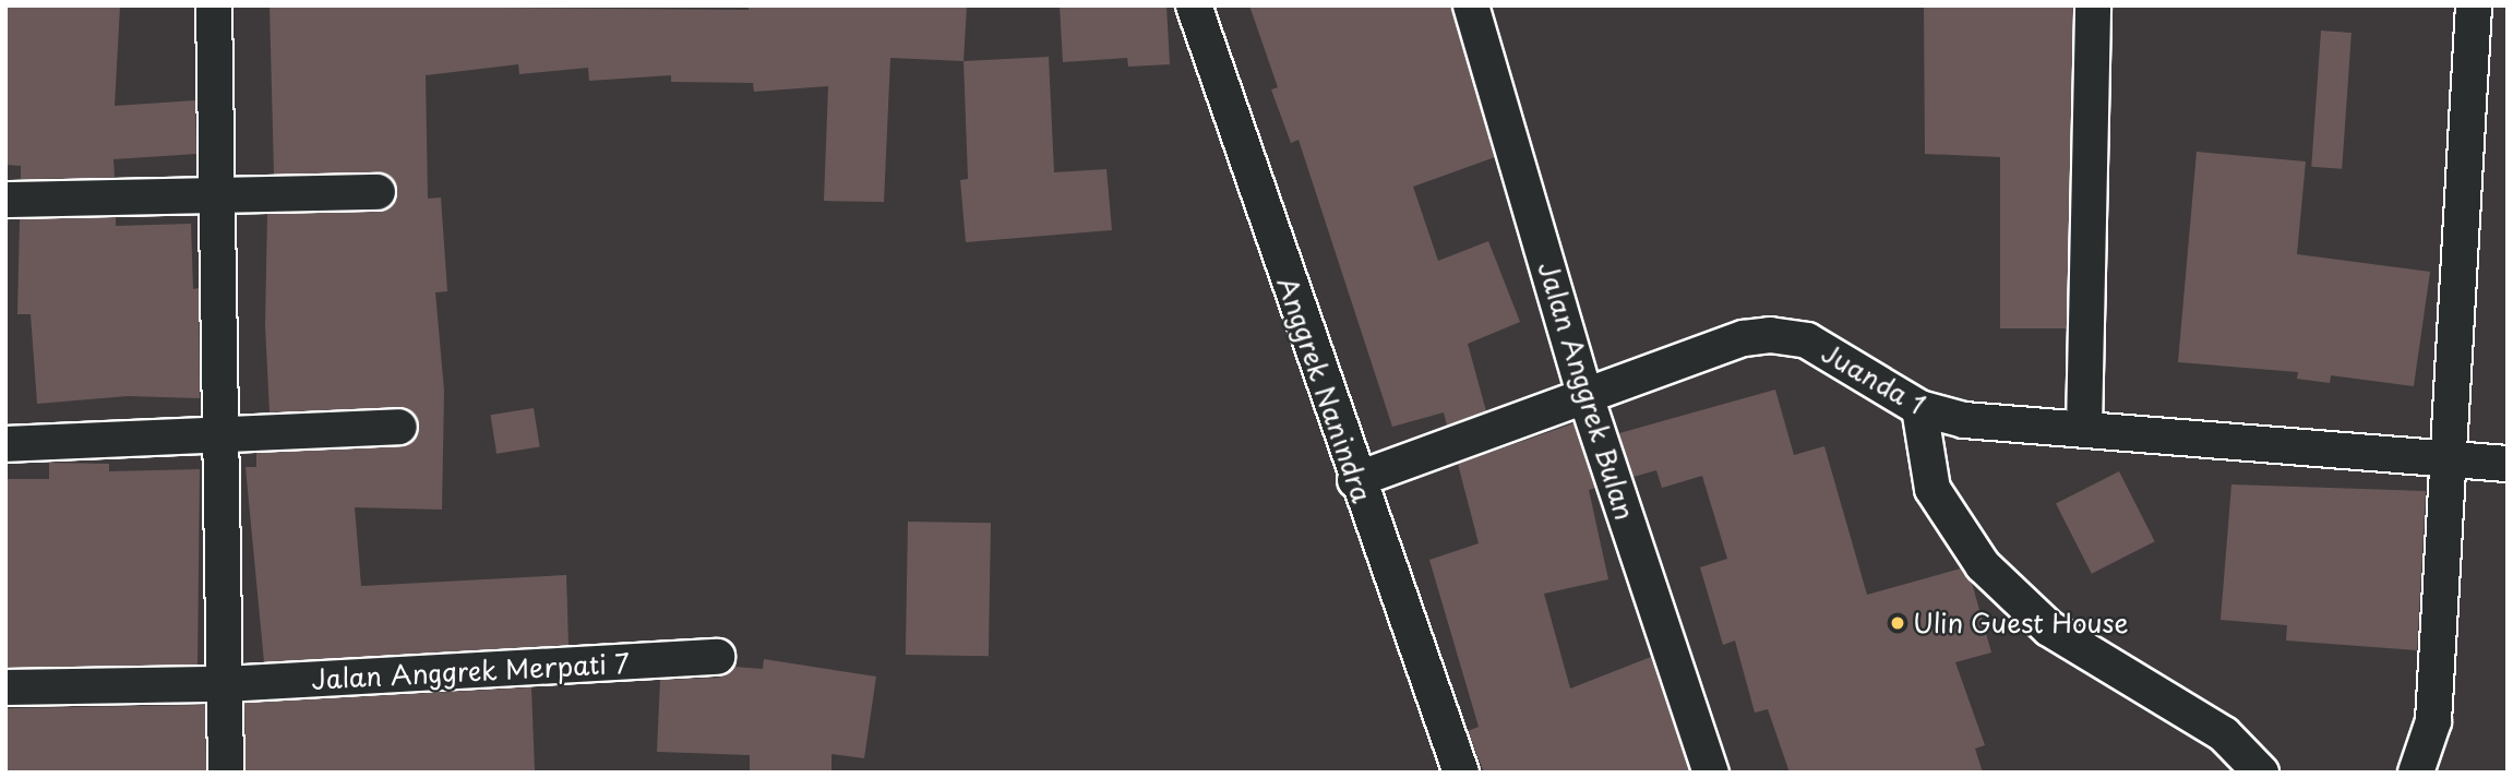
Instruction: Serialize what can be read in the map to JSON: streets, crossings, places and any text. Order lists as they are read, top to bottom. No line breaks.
{"streets":{"street":["Juanda 1","Anggrek Nanindra","Jalan Anggrek Bulan","Jalan Anggrek Merpati 7"]},"crossings":[["Juanda 1","Anggrek Nanindra"],["Juanda 1","Jalan Anggrek Bulan"]],"places":["Ulin Guest House"]}
